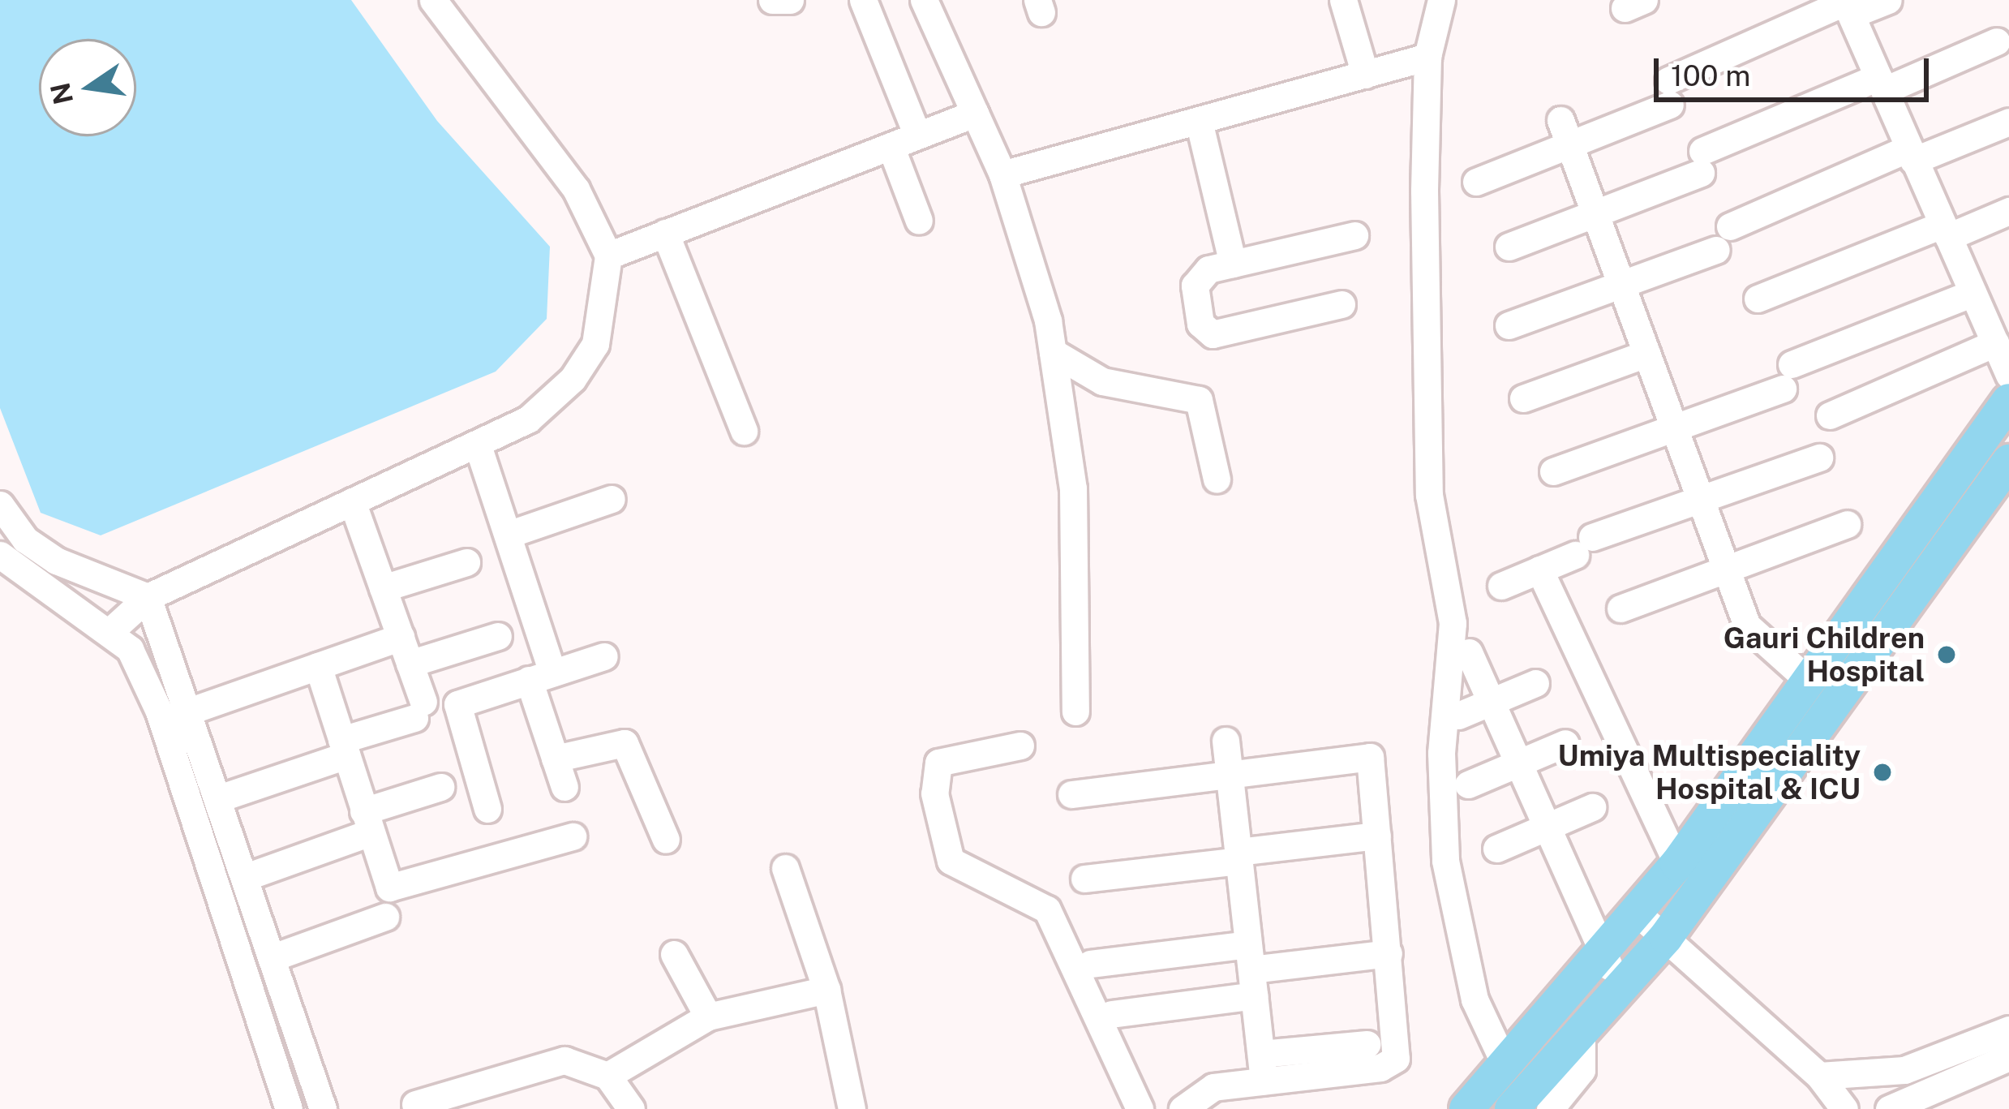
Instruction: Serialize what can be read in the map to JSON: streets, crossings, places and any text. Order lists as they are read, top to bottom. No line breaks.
{"places":["Gauri Children Hospital","Umiya Multispeciality Hospital & ICU"],"scale_bar":"100 m","north":"left"}
